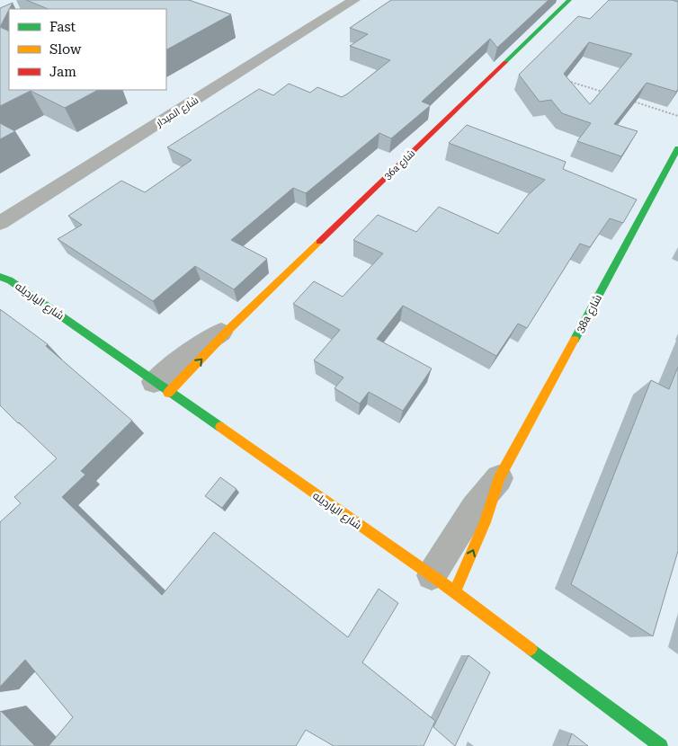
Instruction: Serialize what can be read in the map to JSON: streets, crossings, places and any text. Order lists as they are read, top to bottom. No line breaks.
{"streets":{"street":["شارع الميدار","36a شارع","شارع اليارديله","38a شارع"]},"crossings":[["36a شارع","شارع اليارديله"],["شارع اليارديله","38a شارع"]],"legend":["Fast","Slow","Jam"]}
